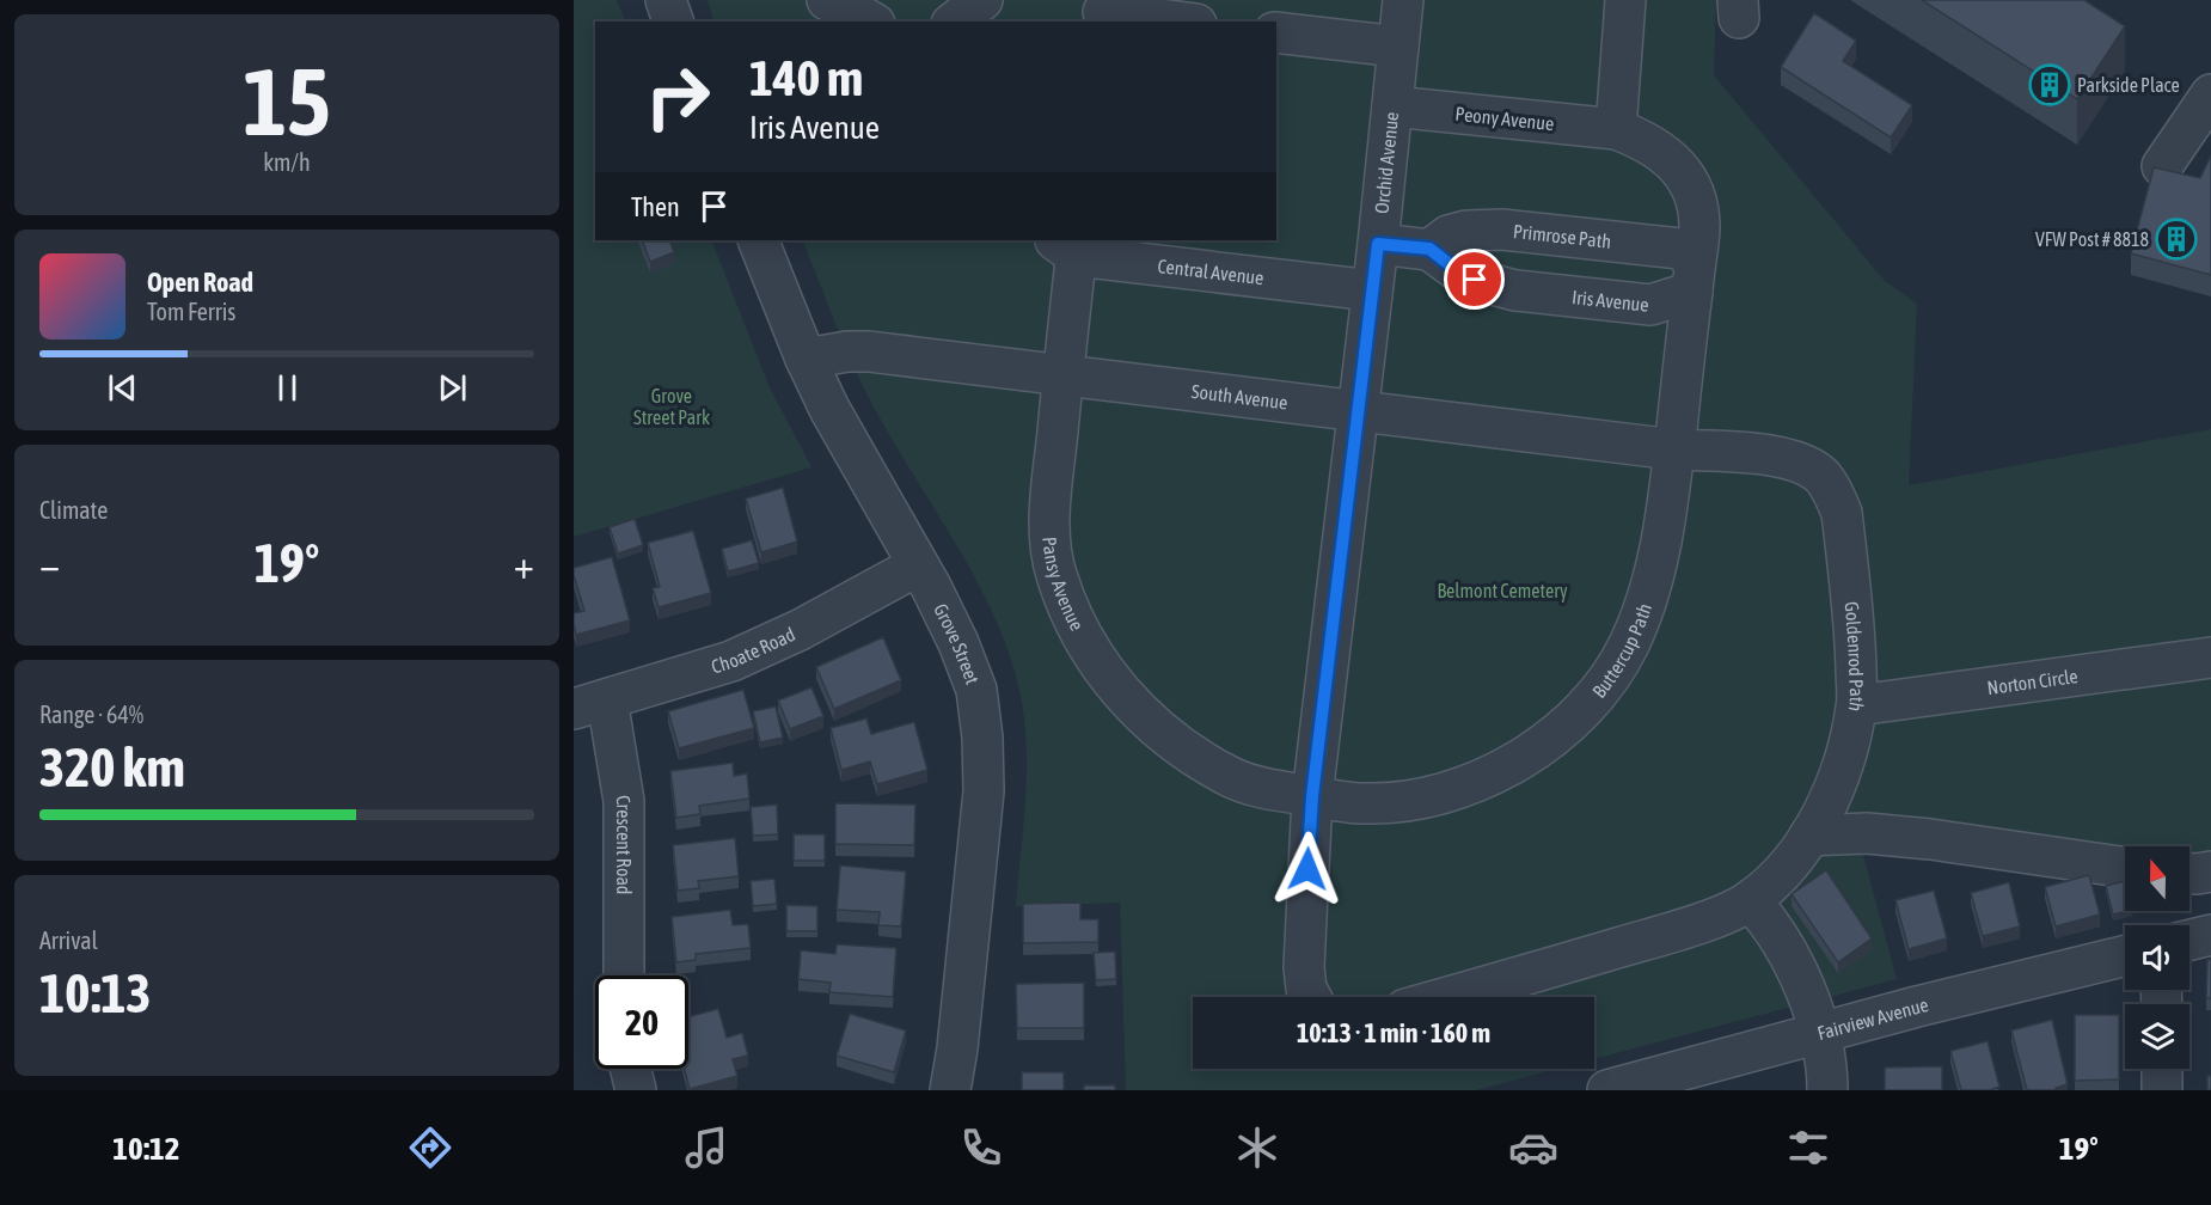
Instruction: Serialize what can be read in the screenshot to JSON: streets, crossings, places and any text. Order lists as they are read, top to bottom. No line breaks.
{"streets":{"street":["Peony Avenue","Orchid Avenue","Primrose Path","Central Avenue","Iris Avenue","South Avenue","Pansy Avenue","Grove Street","Buttercup Path","Choate Road","Goldenrod Path","Norton Circle","Crescent Road","Fairview Avenue"]},"crossings":[["Peony Avenue","Orchid Avenue"],["Orchid Avenue","Central Avenue"],["Orchid Avenue","South Avenue"],["Orchid Avenue","Pansy Avenue"],["Orchid Avenue","Buttercup Path"],["Primrose Path","Iris Avenue"],["Primrose Path","Buttercup Path"],["Central Avenue","Pansy Avenue"],["Iris Avenue","Buttercup Path"],["South Avenue","Pansy Avenue"],["South Avenue","Grove Street"],["South Avenue","Buttercup Path"],["South Avenue","Goldenrod Path"],["Pansy Avenue","Buttercup Path"],["Grove Street","Choate Road"],["Buttercup Path","Goldenrod Path"],["Choate Road","Crescent Road"],["Goldenrod Path","Norton Circle"]],"parks":["Grove Street Park","Belmont Cemetery"],"places":{"building":["Parkside Place","VFW Post # 8818"]},"north":"top","page":{"tile":[["15","km/h"],"Climate",["Range · 64%","320 km"],["Arrival","10:13"]],"turn":["140 m","Iris Avenue"],"then":"Then","song":["Open Road","Tom Ferris"],"heat":["−","19°","+"],"limit":"20","trip":"10:13 · 1 min · 160 m","tabs":["10:12","19°"]}}
